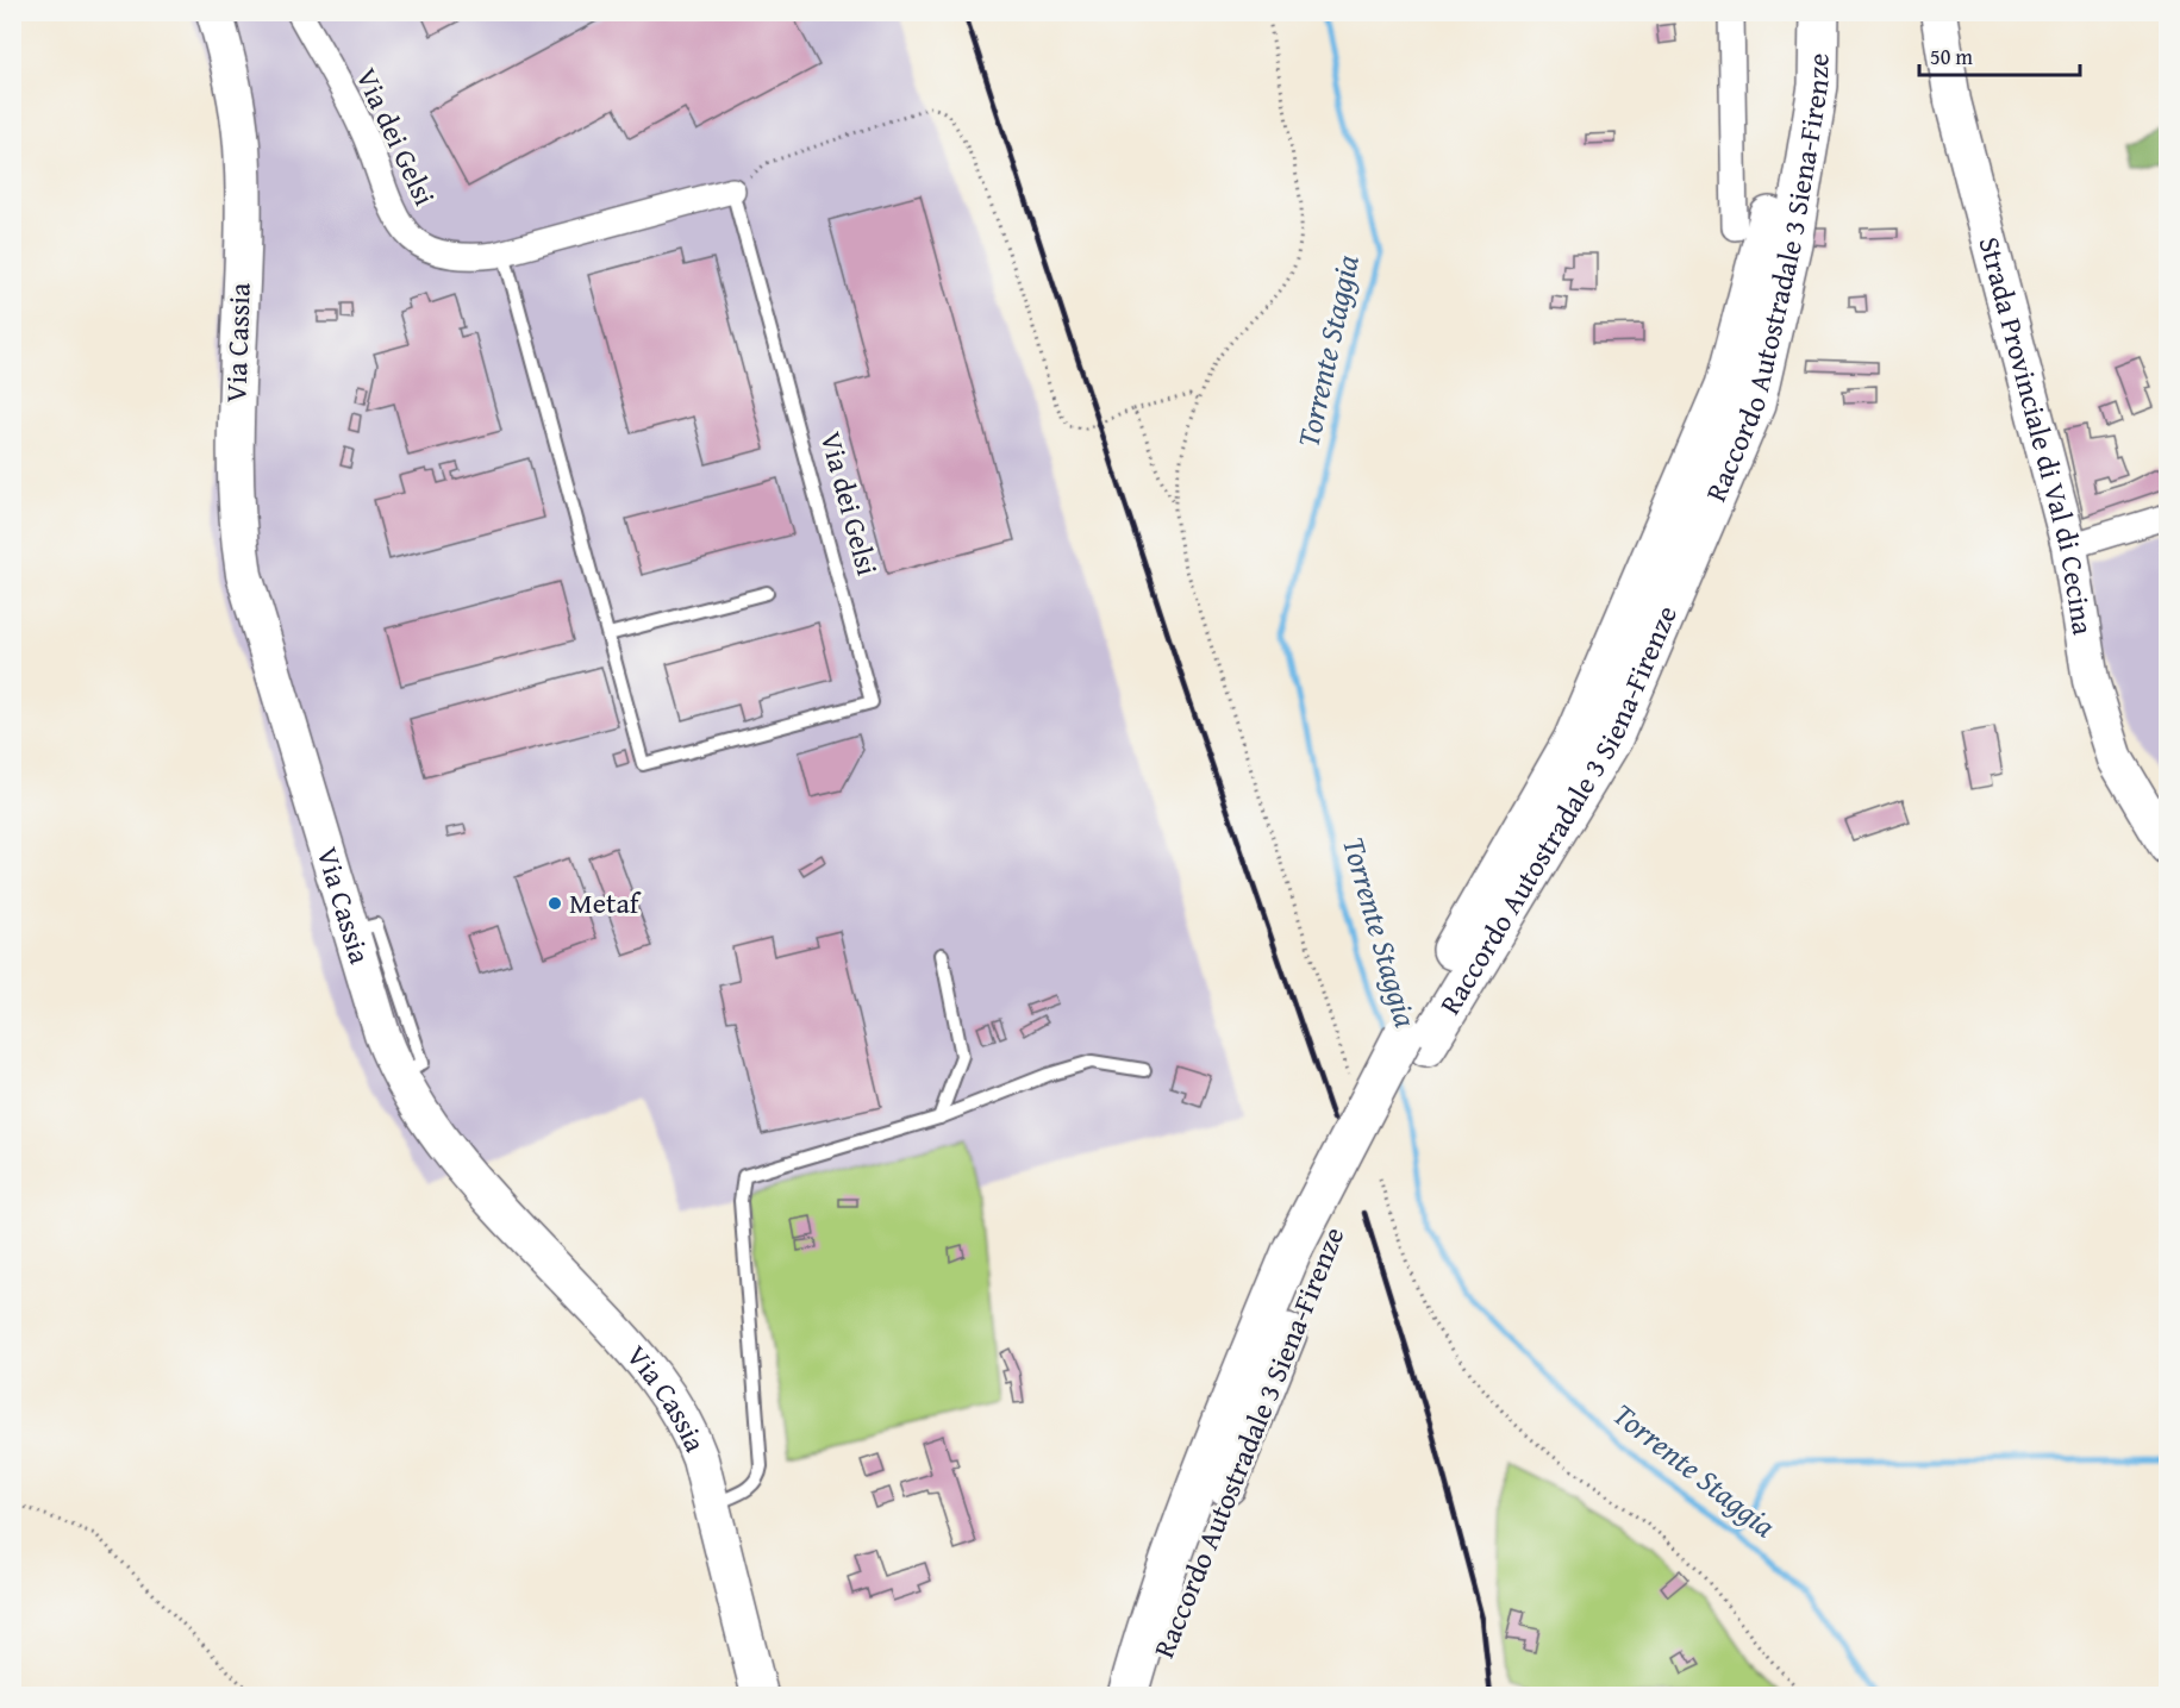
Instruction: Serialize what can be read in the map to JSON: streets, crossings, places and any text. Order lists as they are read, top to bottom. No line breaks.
{"streets":{"highway":["Raccordo Autostradale 3 Siena-Firenze"],"main road":["Via Cassia","Strada Provinciale di Val di Cecina"],"street":["Via dei Gelsi"]},"water":["Torrente Staggia"],"places":["Metaf"],"scale_bar":"50 m"}
